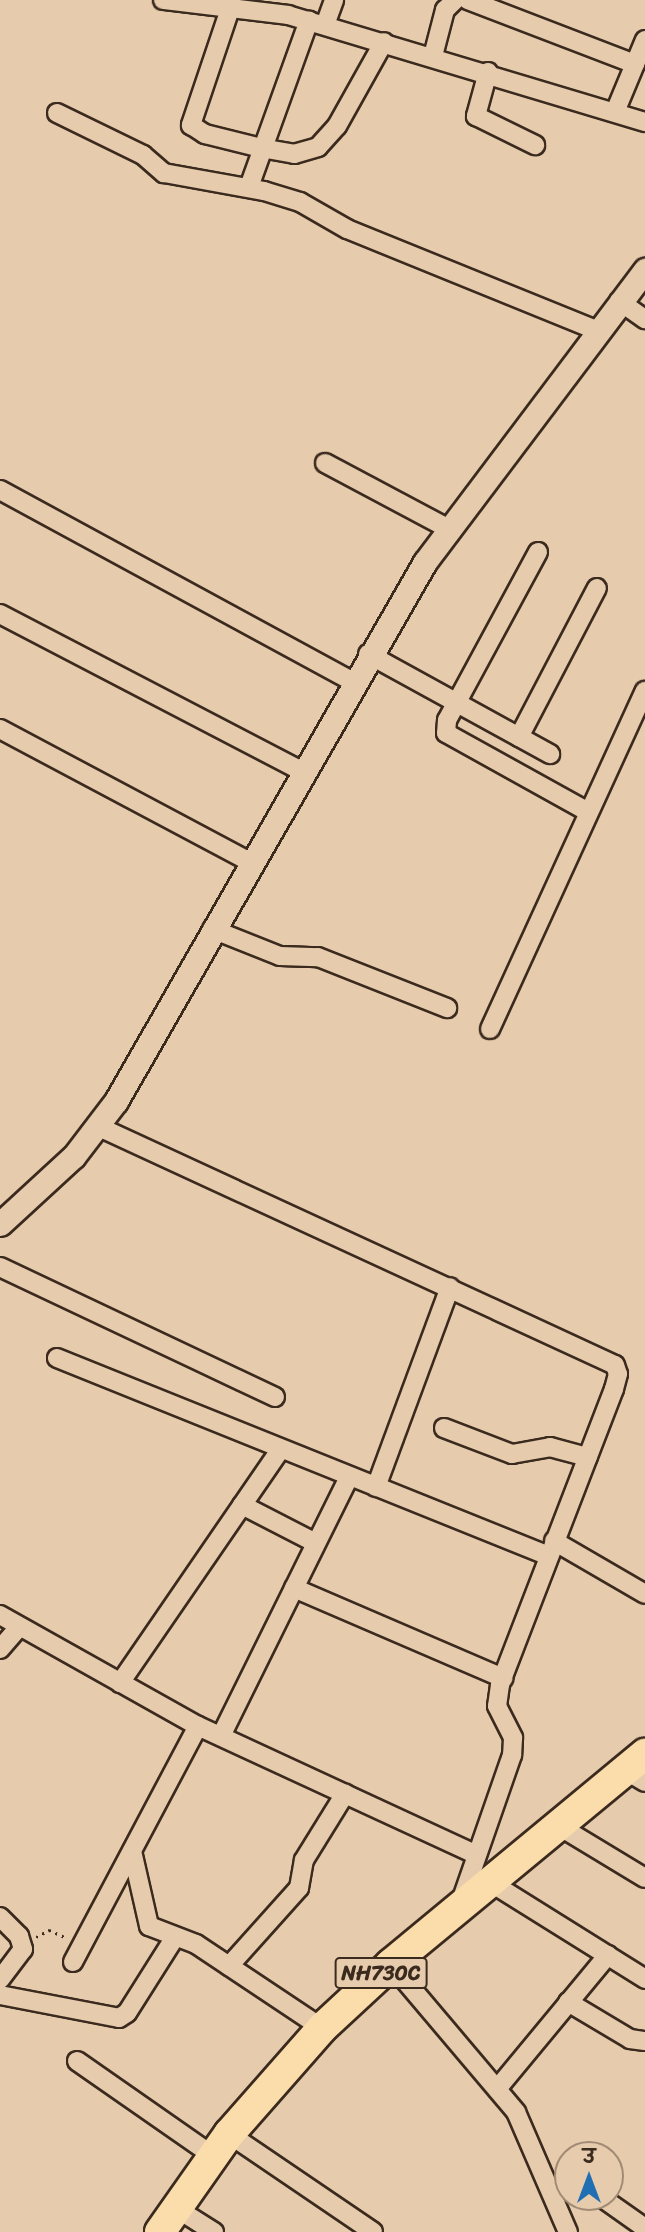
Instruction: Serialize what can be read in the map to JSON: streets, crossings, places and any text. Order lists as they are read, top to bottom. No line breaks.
{"streets":{"highway":["NH730C"]},"north":"top"}
